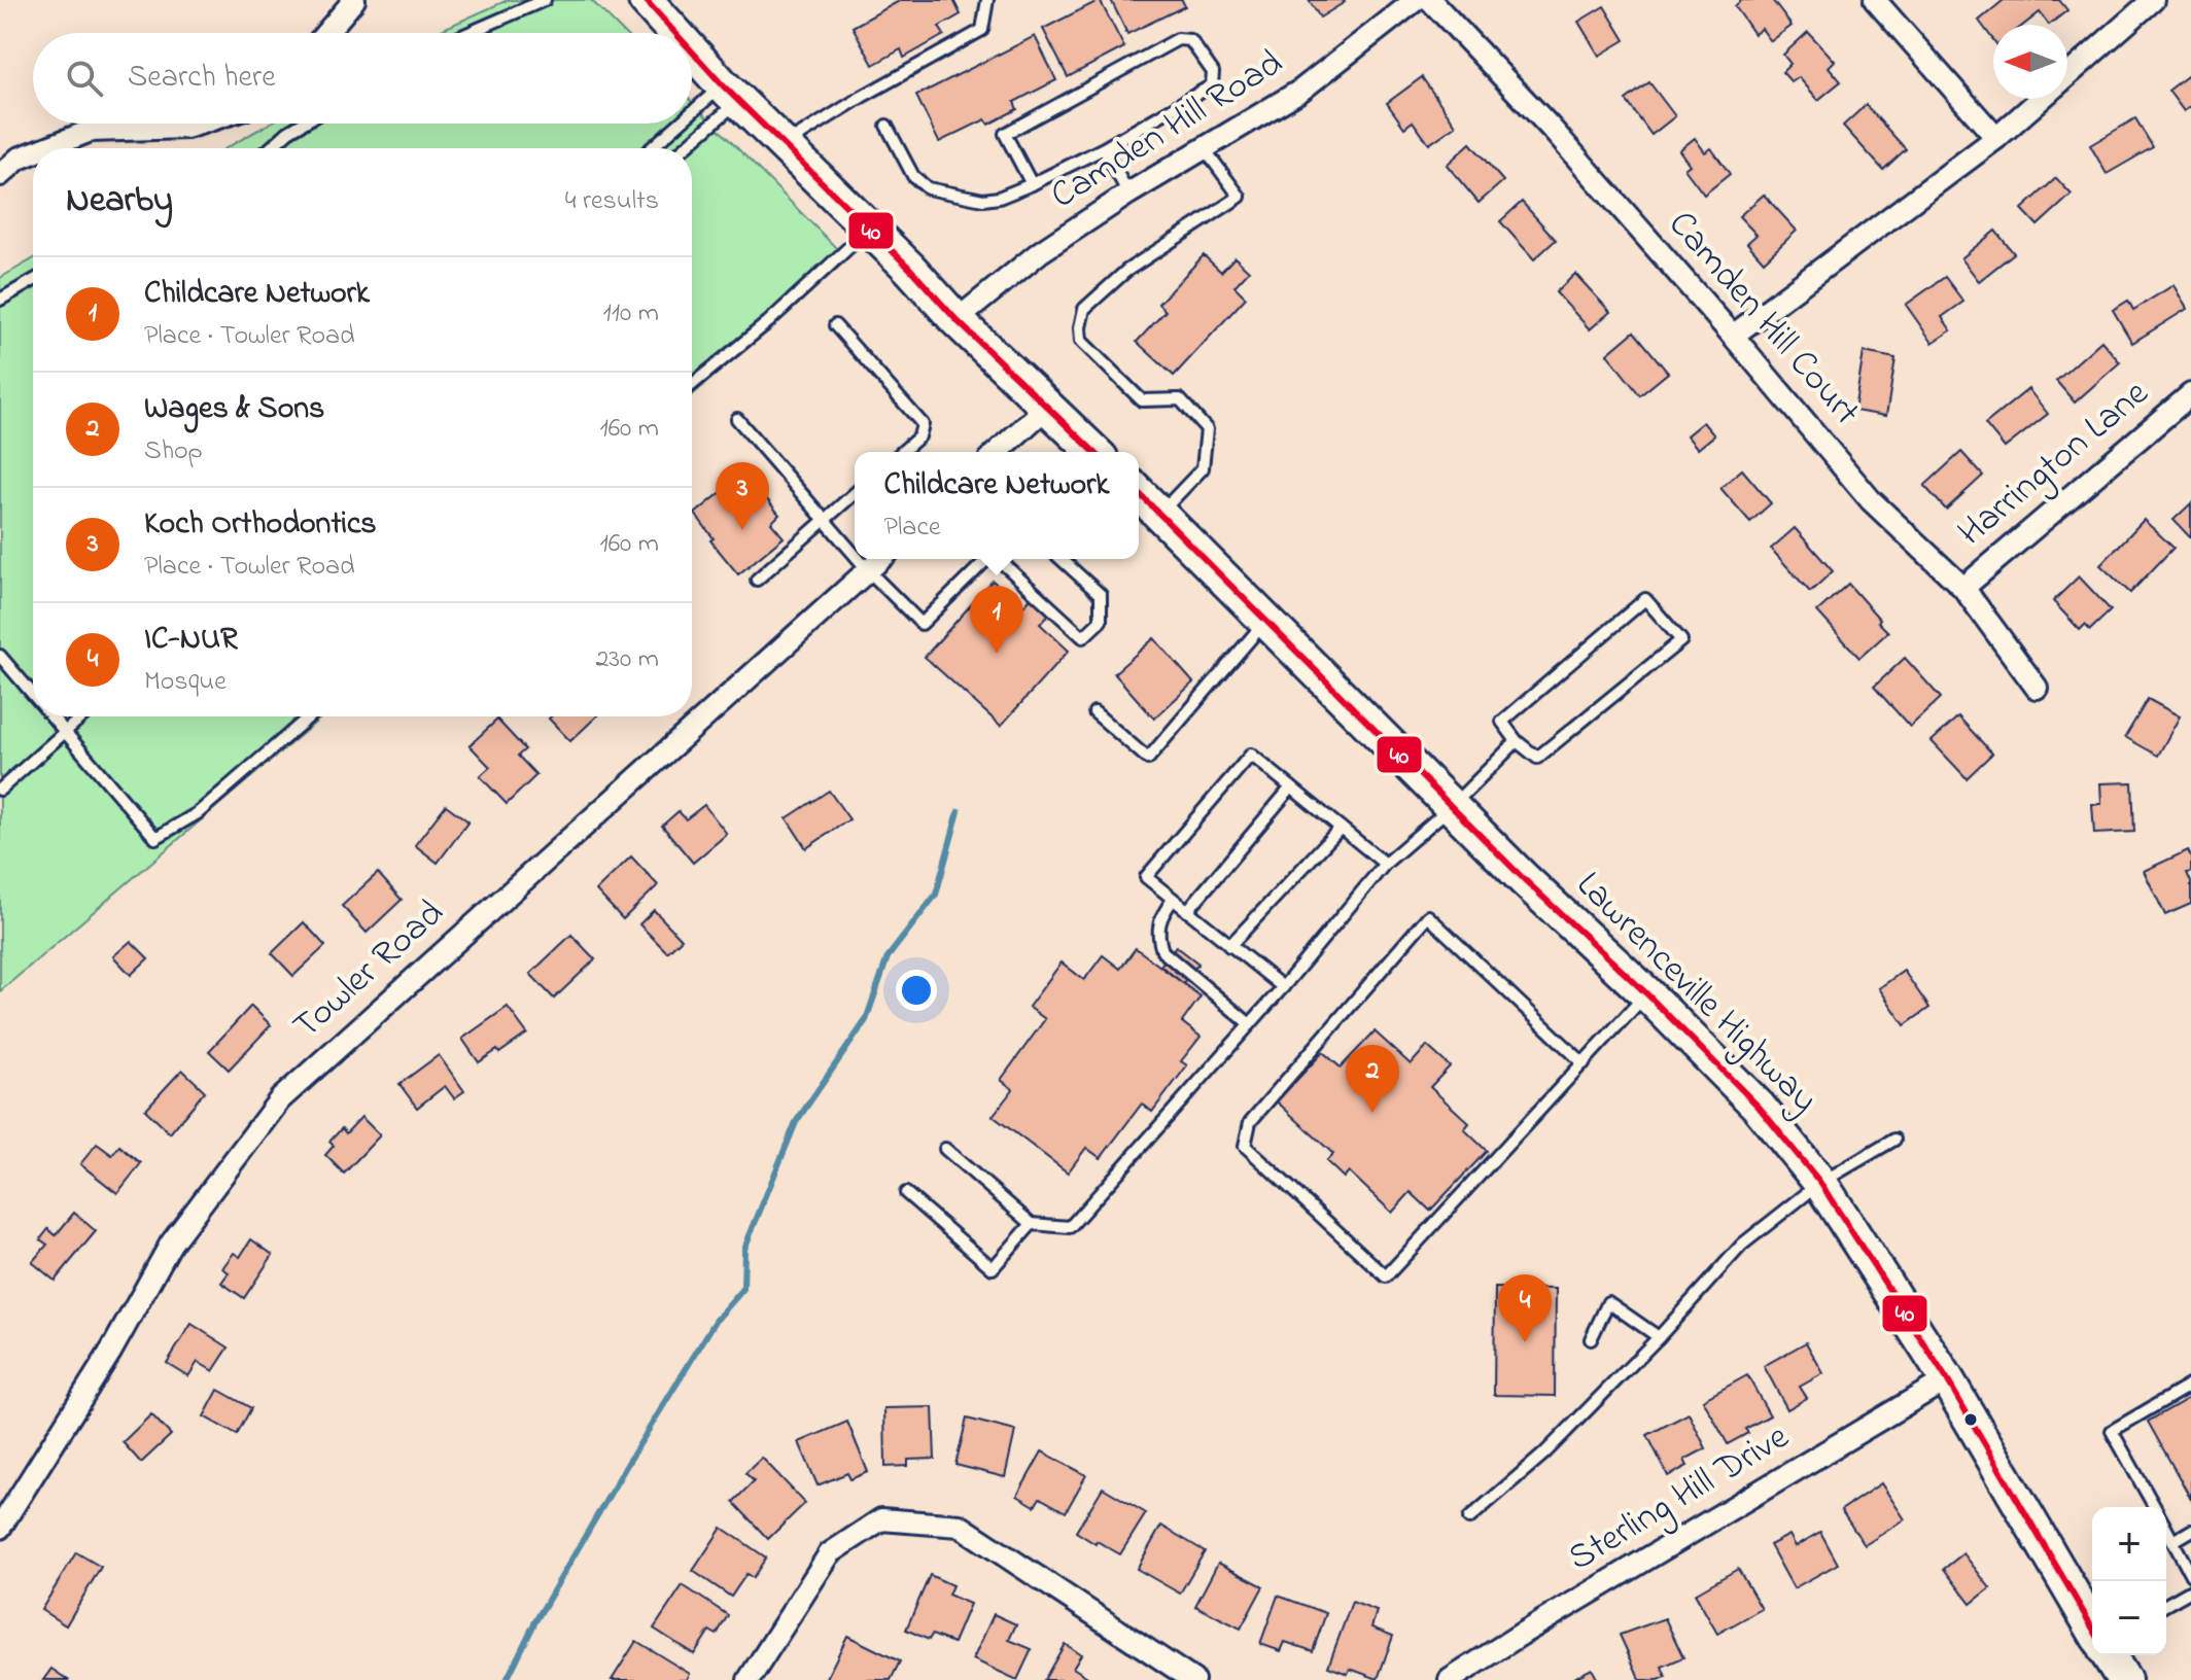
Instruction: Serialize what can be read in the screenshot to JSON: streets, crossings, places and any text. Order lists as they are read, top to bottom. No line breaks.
{"streets":{"main road":["Lawrenceville Highway"],"street":["Camden Hill Road","Camden Hill Court","Harrington Lane","Towler Road","Sterling Hill Drive"]},"crossings":[["Camden Hill Court","Harrington Lane"],["Lawrenceville Highway","Sterling Hill Drive"]],"lines":["transit line 40"],"north":"left","page":{"search":"Search here","heading":["Nearby","4 results"],"list":[{"mark":"1","name":"Childcare Network","note":"Place · Towler Road","value":"110 m"},{"mark":"2","name":"Wages & Sons","note":"Shop","value":"160 m"},{"mark":"3","name":"Koch Orthodontics","note":"Place · Towler Road","value":"160 m"},{"mark":"4","name":"IC-NUR","note":"Mosque","value":"230 m"}],"popup":["Childcare Network","Place"],"pins":["3","1","2","4"],"map_buttons":["+","−"]}}
